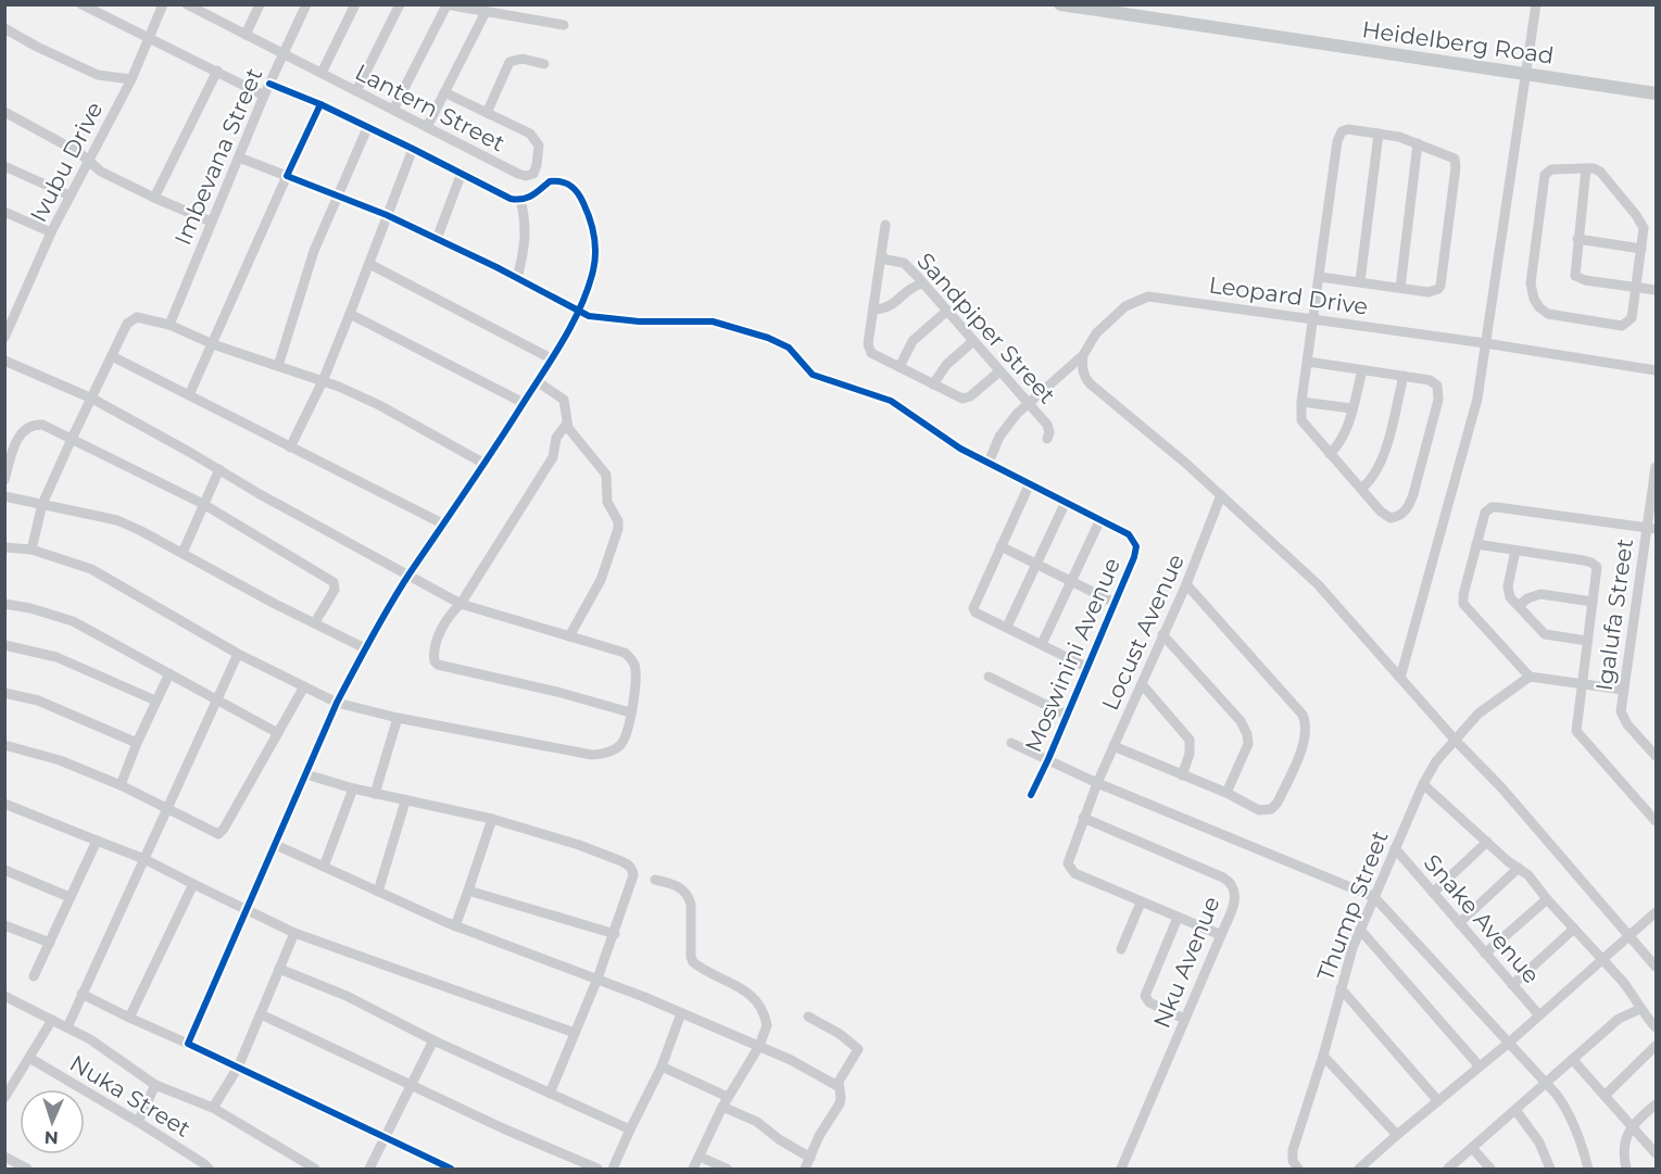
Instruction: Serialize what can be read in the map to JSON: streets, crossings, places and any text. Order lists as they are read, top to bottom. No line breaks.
{"streets":{"main road":["Heidelberg Road"],"street":["Lantern Street","Imbevana Street","Ivubu Drive","Leopard Drive","Sandpiper Street","Igalufa Street","Locust Avenue","Moswinini Avenue","Thump Street","Snake Avenue","Nku Avenue","Nuka Street"]},"crossings":[["Lantern Street","Imbevana Street"],["Imbevana Street","Moswinini Avenue"],["Leopard Drive","Sandpiper Street"],["Leopard Drive","Moswinini Avenue"],["Locust Avenue","Nku Avenue"],["Thump Street","Snake Avenue"]],"north":"bottom"}
